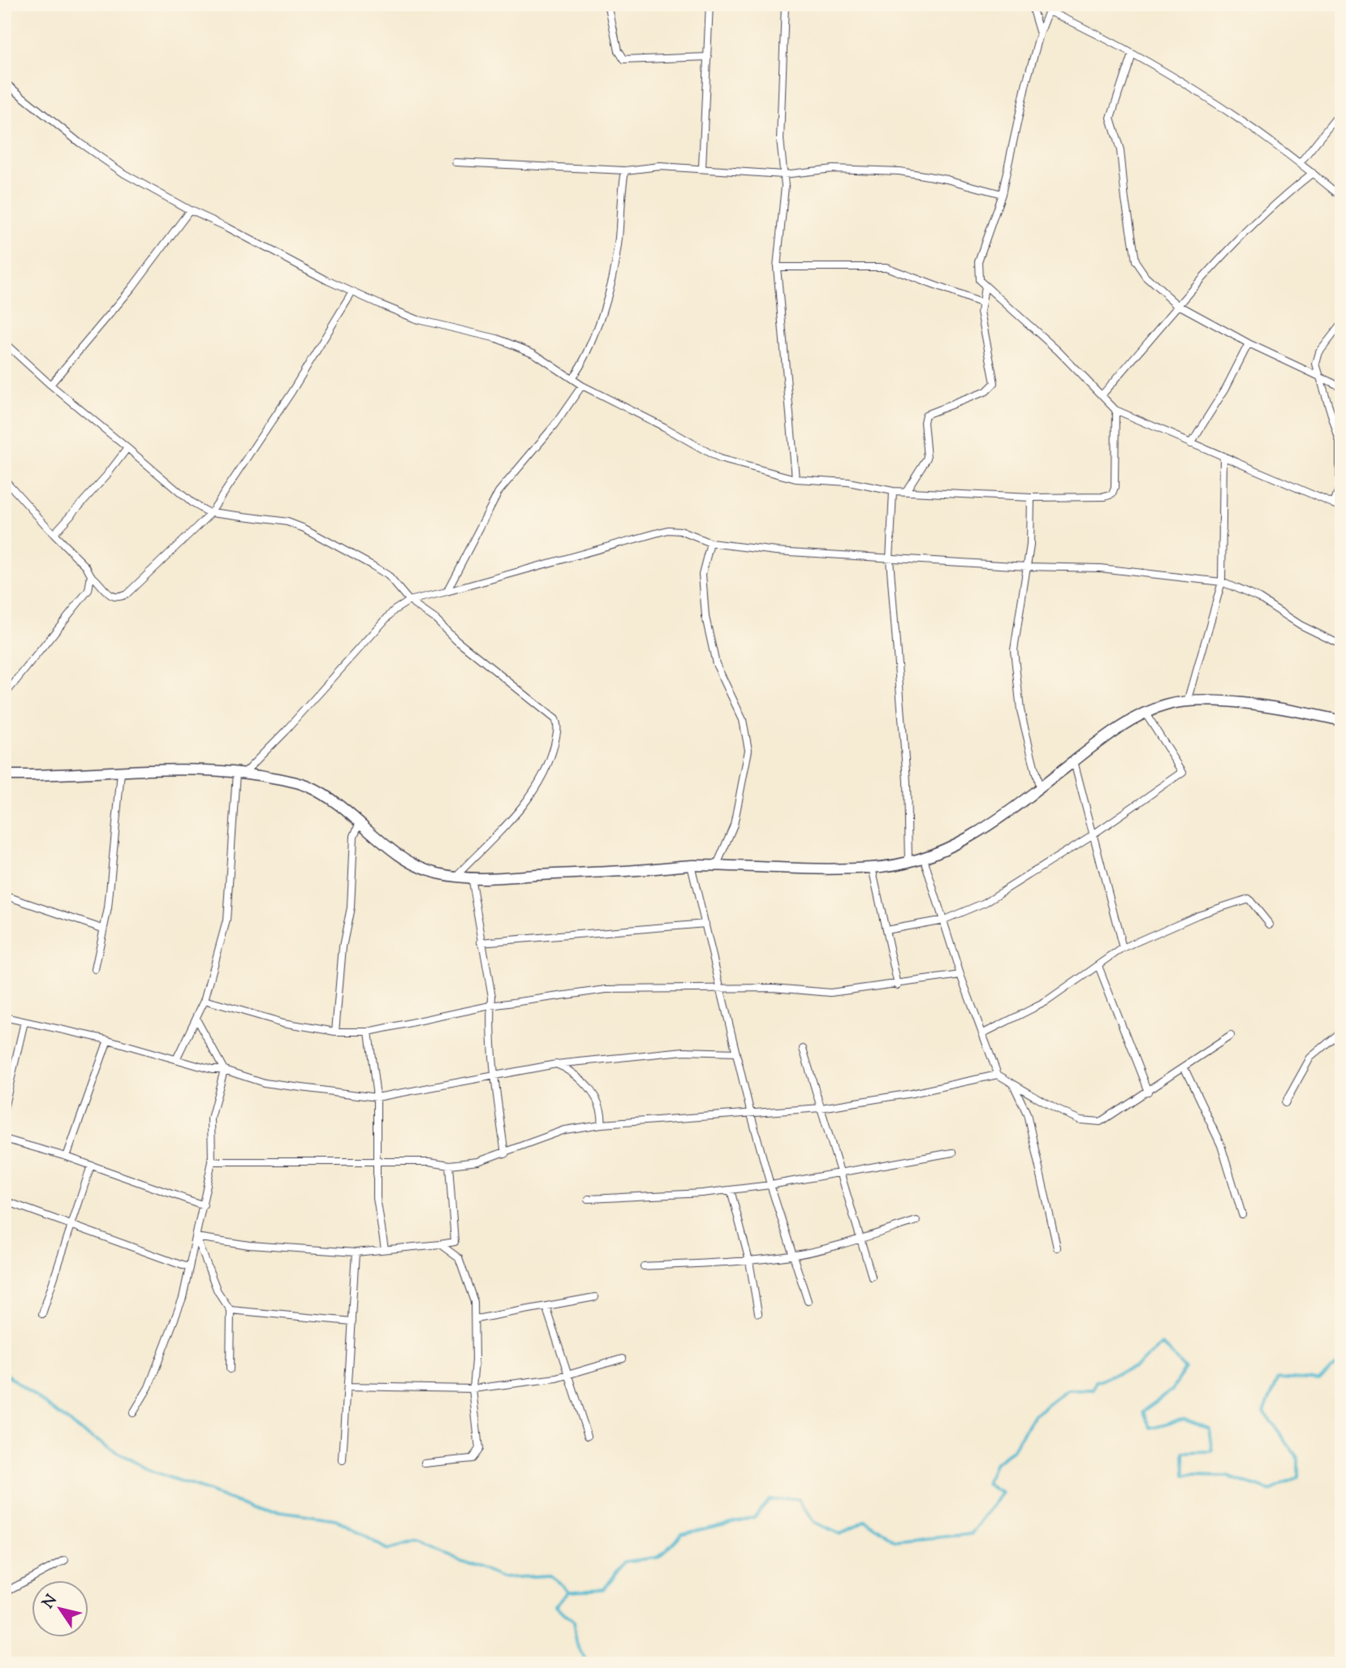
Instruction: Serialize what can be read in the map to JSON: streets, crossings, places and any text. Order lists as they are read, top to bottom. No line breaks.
{"north":"top left"}
